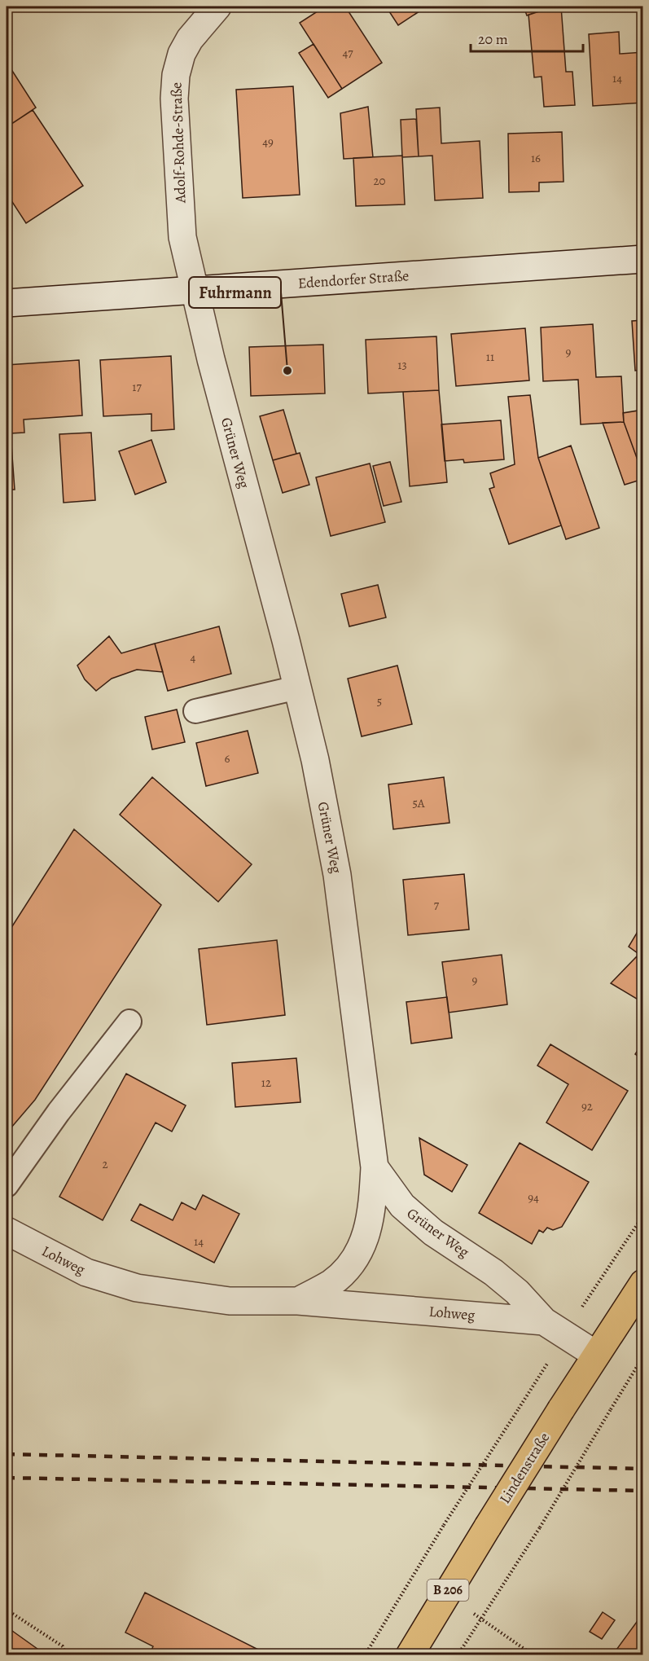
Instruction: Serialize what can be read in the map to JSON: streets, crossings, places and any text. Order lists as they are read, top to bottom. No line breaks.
{"streets":{"main road":["Lindenstraße","B 206"],"street":["Adolf-Rohde-Straße","Edendorfer Straße","Grüner Weg","Lohweg"]},"crossings":[["Adolf-Rohde-Straße","Edendorfer Straße"],["Adolf-Rohde-Straße","Grüner Weg"],["Edendorfer Straße","Grüner Weg"],["Grüner Weg","Lohweg"],["Lohweg","Lindenstraße"]],"places":["Fuhrmann"],"house_numbers":["47","14","49","16","20","9","11","13","17","4","5","6","5A","7","9","12","92","2","94","14"],"scale_bar":"20 m"}
